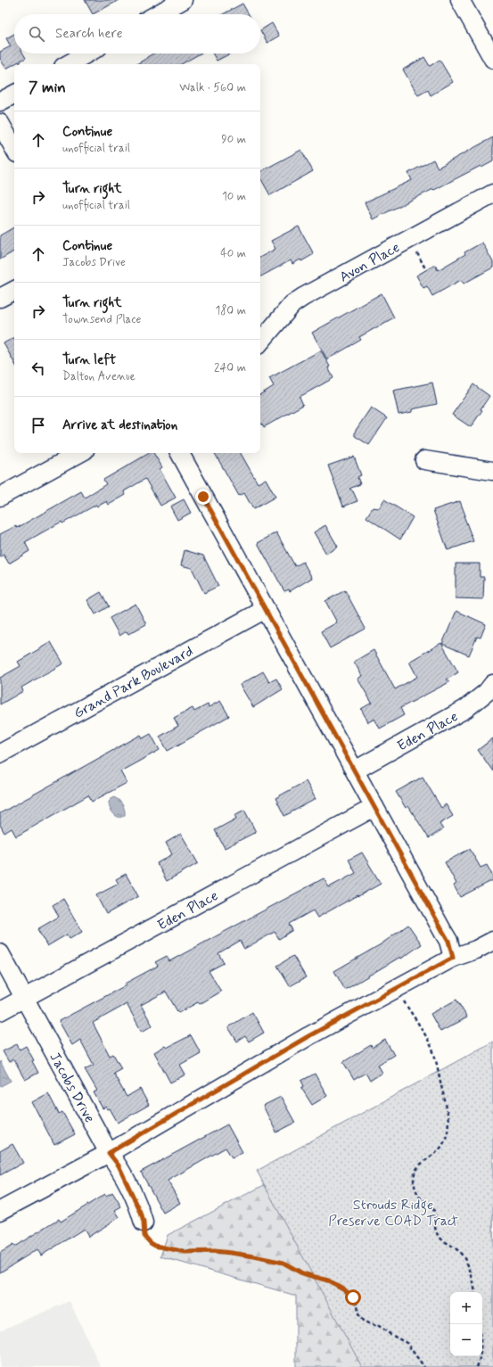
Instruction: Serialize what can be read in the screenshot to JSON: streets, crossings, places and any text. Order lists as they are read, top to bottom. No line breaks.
{"streets":{"street":["Avon Place","Grand Park Boulevard","Eden Place","Jacobs Drive"]},"crossings":[["Eden Place","Jacobs Drive"]],"parks":["Strouds Ridge Preserve COAD Tract"],"page":{"search":"Search here","heading":["7 min","Walk · 560 m"],"list":[["Continue","unofficial trail","90 m"],["Turn right","unofficial trail","10 m"],["Continue","Jacobs Drive","40 m"],["Turn right","Townsend Place","180 m"],["Turn left","Dalton Avenue","240 m"],"Arrive at destination"],"map_buttons":["+","−"]}}
